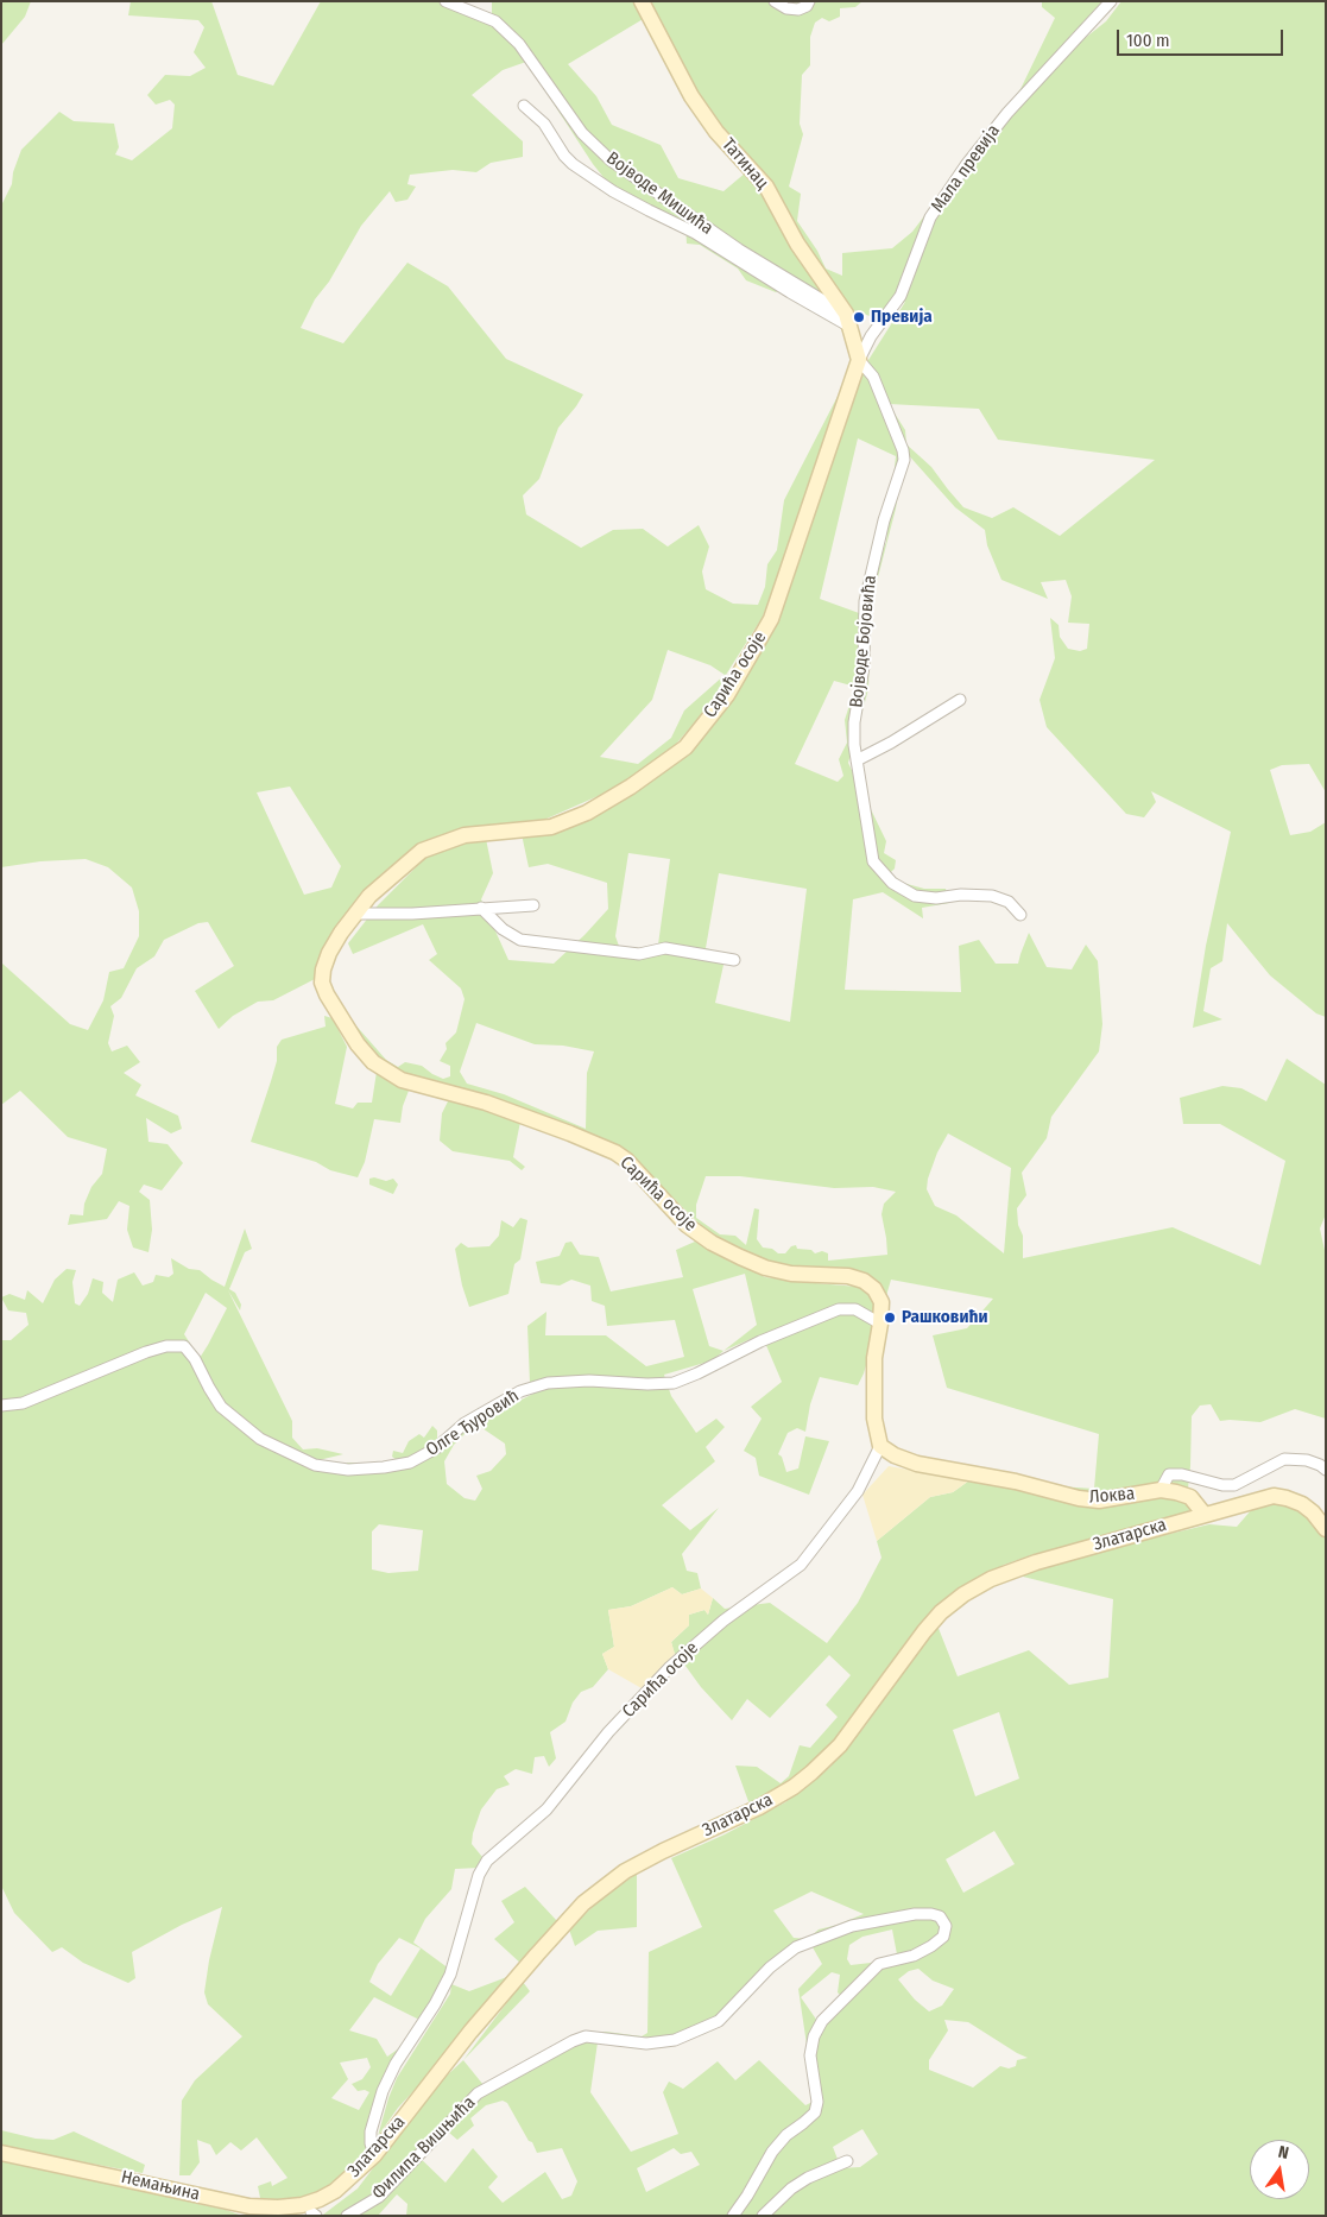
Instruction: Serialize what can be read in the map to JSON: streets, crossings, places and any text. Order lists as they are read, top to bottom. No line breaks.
{"streets":{"street":["Татинац","Мала превија","Војводе Мишића","Војводе Бојовића","Сарића осоје","Олге Ђуровић","Локва","Златарска","Филипа Вишњића","Немањина"]},"crossings":[["Татинац","Војводе Мишића"],["Мала превија","Војводе Бојовића"],["Мала превија","Сарића осоје"],["Војводе Бојовића","Сарића осоје"],["Сарића осоје","Олге Ђуровић"],["Сарића осоје","Локва"],["Сарића осоје","Златарска"],["Локва","Златарска"],["Златарска","Немањина"]],"places":["Превија","Рашковићи"],"scale_bar":"100 m","north":"top"}
